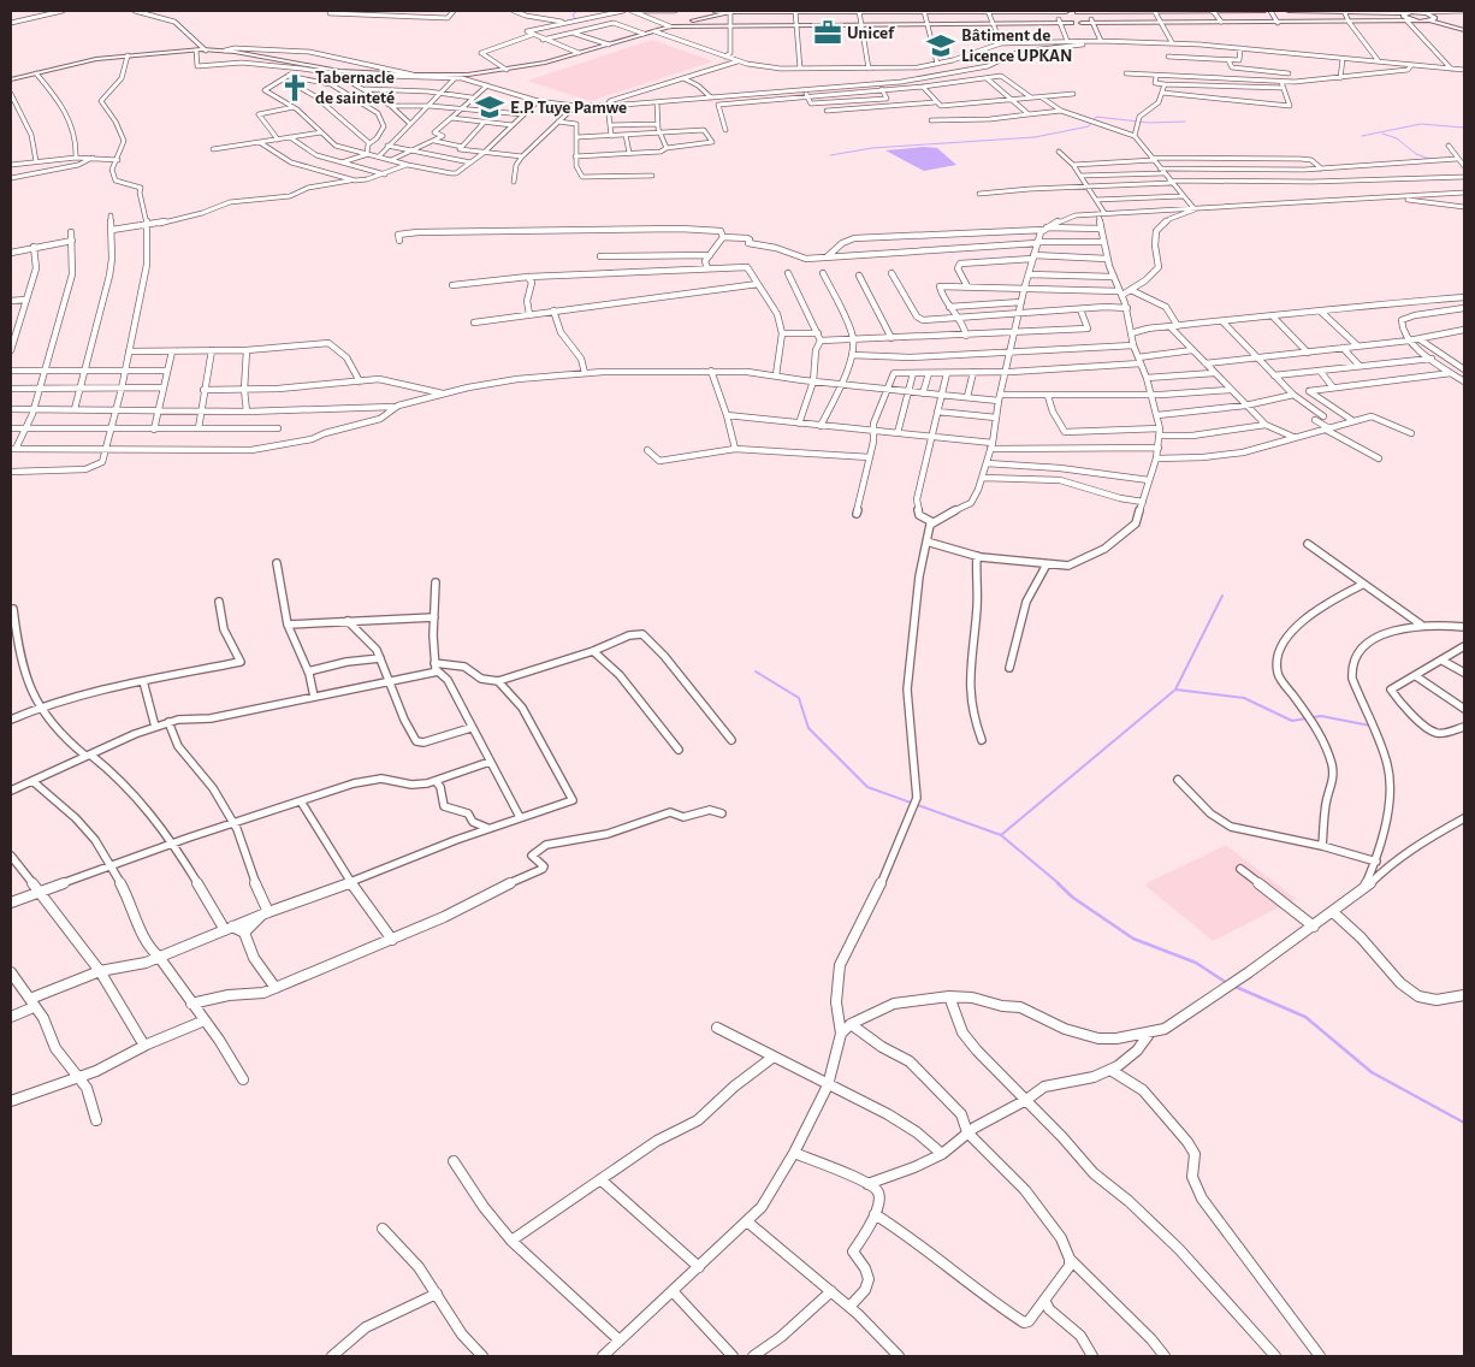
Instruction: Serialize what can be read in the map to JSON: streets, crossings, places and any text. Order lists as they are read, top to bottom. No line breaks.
{"places":{"office":["Unicef"],"school or university":["Bâtiment de Licence UPKAN","E.P. Tuye Pamwe"],"church":["Tabernacle de sainteté"]}}
